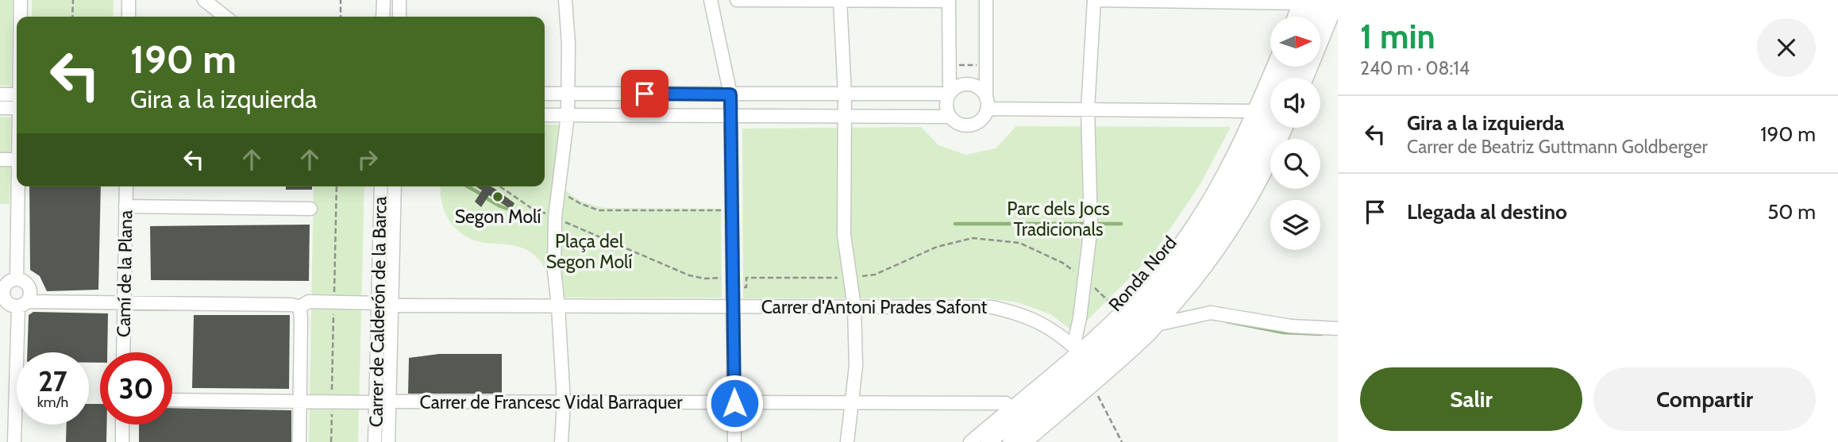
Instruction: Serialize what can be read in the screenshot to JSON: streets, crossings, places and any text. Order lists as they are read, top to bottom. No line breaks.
{"streets":{"main road":["Ronda Nord"],"street":["Camí de la Plana","Carrer d'Antoni Prades Safont","Carrer de Calderón de la Barca","Carrer de Francesc Vidal Barraquer"]},"crossings":[["Ronda Nord","Carrer d'Antoni Prades Safont"],["Ronda Nord","Carrer de Francesc Vidal Barraquer"],["Carrer d'Antoni Prades Safont","Carrer de Calderón de la Barca"],["Carrer de Calderón de la Barca","Carrer de Francesc Vidal Barraquer"]],"parks":["Parc dels Jocs Tradicionals","Plaça del Segon Molí"],"places":["Segon Molí"],"north":"right","page":{"heading":["1 min","240 m · 08:14"],"turn":["190 m","Gira a la izquierda"],"list":[{"name":"Gira a la izquierda","note":"Carrer de Beatriz Guttmann Goldberger","value":"190 m"},{"name":"Llegada al destino","value":"50 m"}],"speed":"27 km/h","limit":"30","buttons":["Salir","Compartir"]}}
